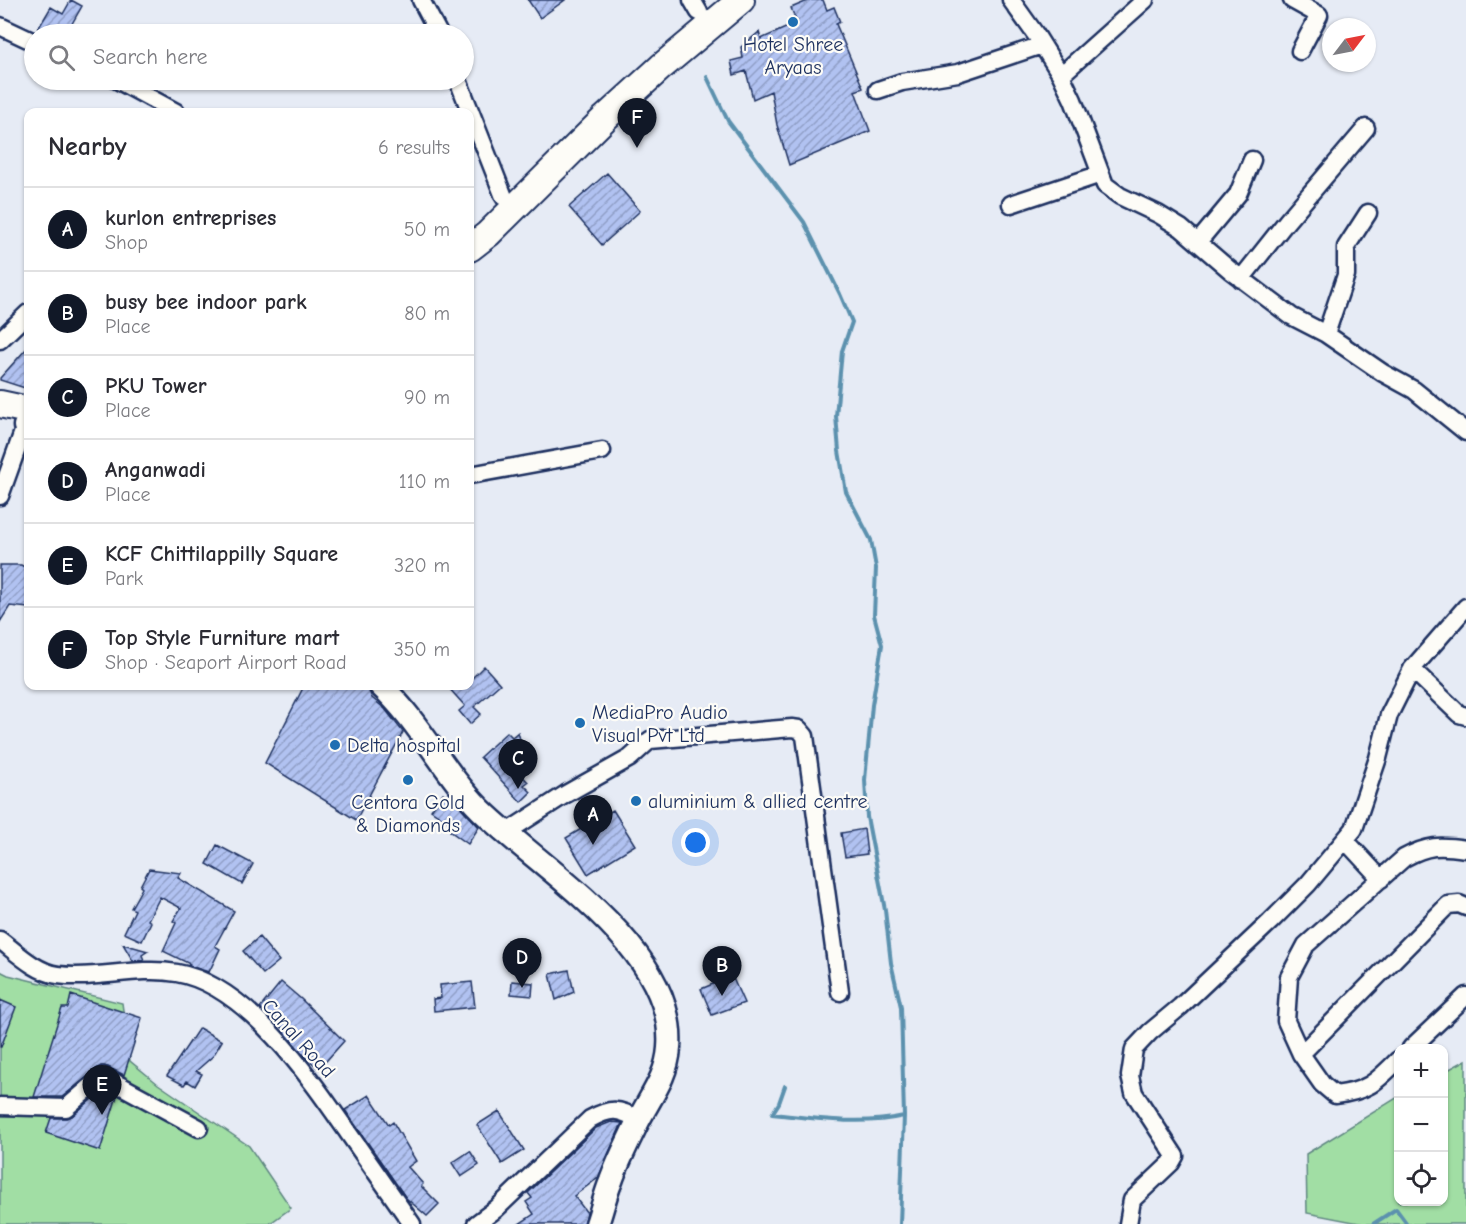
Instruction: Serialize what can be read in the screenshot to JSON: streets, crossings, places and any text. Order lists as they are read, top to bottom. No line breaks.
{"streets":{"street":["Canal Road"]},"places":["Hotel Shree Aryaas","MediaPro Audio Visual Pvt Ltd","Delta hospital","Centora Gold & Diamonds","aluminium & allied centre"],"north":"top right","page":{"search":"Search here","pins":["F","C","A","D","B","E"],"heading":["Nearby","6 results"],"list":[{"mark":"A","name":"kurlon entreprises","note":"Shop","value":"50 m"},{"mark":"B","name":"busy bee indoor park","note":"Place","value":"80 m"},{"mark":"C","name":"PKU Tower","note":"Place","value":"90 m"},{"mark":"D","name":"Anganwadi","note":"Place","value":"110 m"},{"mark":"E","name":"KCF Chittilappilly Square","note":"Park","value":"320 m"},{"mark":"F","name":"Top Style Furniture mart","note":"Shop · Seaport Airport Road","value":"350 m"}],"map_buttons":["+","−"]}}
